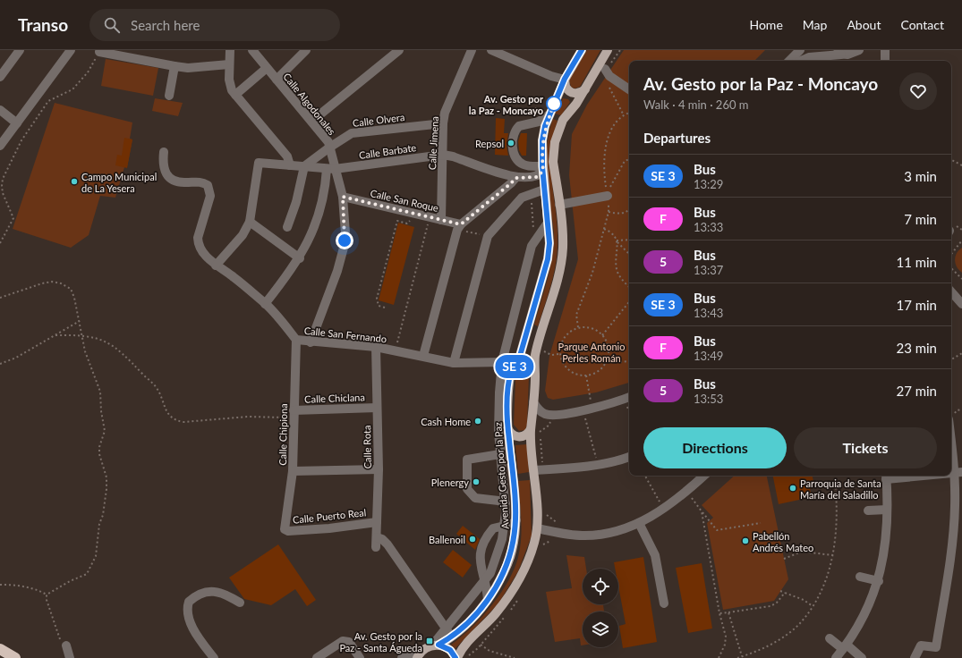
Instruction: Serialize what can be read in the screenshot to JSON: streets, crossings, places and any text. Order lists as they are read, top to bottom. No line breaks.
{"streets":{"main road":["Avenida Gesto por la Paz"],"street":["Calle Algodonales","Calle Olvera","Calle Jimena","Calle Barbate","Calle San Roque","Calle San Fernando","Calle Chiclana","Calle Chipiona","Calle Rota","Calle Puerto Real"]},"crossings":[["Calle Algodonales","Calle Olvera"],["Calle Algodonales","Calle Barbate"],["Calle Algodonales","Calle San Roque"],["Calle Algodonales","Calle San Fernando"],["Calle Olvera","Calle Jimena"],["Calle Olvera","Calle Barbate"],["Calle Jimena","Calle Barbate"],["Calle Jimena","Calle San Roque"],["Calle Barbate","Avenida Gesto por la Paz"],["Calle San Fernando","Calle Chipiona"],["Calle San Fernando","Calle Rota"],["Calle San Fernando","Avenida Gesto por la Paz"],["Calle Chiclana","Calle Chipiona"],["Calle Chiclana","Calle Rota"],["Calle Chipiona","Calle Puerto Real"],["Calle Rota","Calle Puerto Real"]],"parks":["Parque Antonio Perles Román"],"places":{"other":["Av. Gesto por la Paz - Moncayo","Repsol","Campo Municipal de La Yesera","Cash Home","Plenergy","Parroquia de Santa María del Saladillo","Ballenoil","Pabellón Andrés Mateo"],"transit":["Av. Gesto por la Paz - Santa Águeda"]},"page":{"header":"Transo","search":"Search here","nav":["Home","Map","About","Contact"],"on_map":"SE 3","heading":[["Av. Gesto por la Paz - Moncayo","Walk · 4 min · 260 m"],"Departures"],"list":[{"mark":"SE 3","name":"Bus","note":"13:29","value":"3 min"},{"mark":"F","name":"Bus","note":"13:33","value":"7 min"},{"mark":"5","name":"Bus","note":"13:37","value":"11 min"},{"mark":"SE 3","name":"Bus","note":"13:43","value":"17 min"},{"mark":"F","name":"Bus","note":"13:49","value":"23 min"},{"mark":"5","name":"Bus","note":"13:53","value":"27 min"}],"buttons":["Directions","Tickets"]}}
